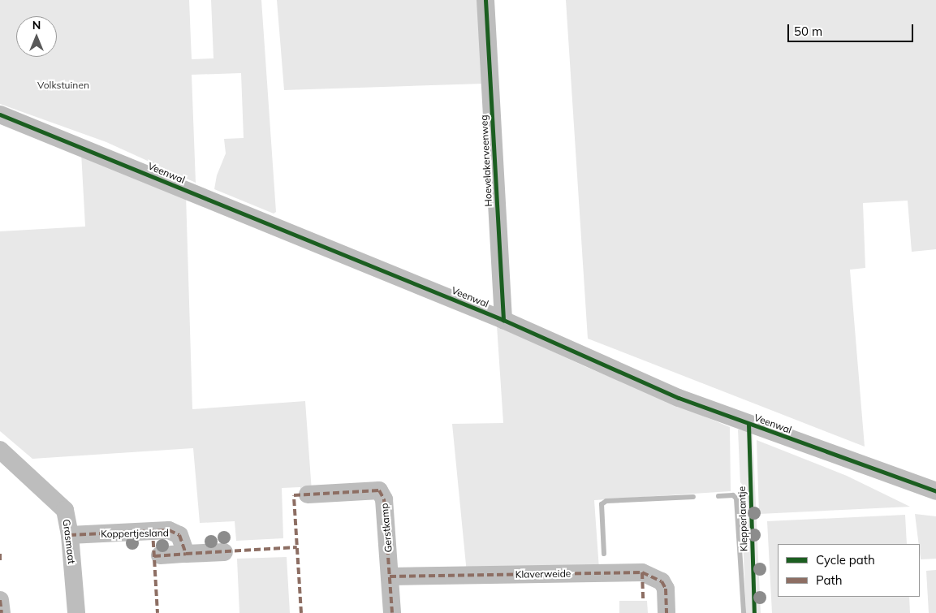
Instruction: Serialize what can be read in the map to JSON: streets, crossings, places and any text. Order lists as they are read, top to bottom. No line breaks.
{"streets":{"street":["Hoevelakerveenweg","Veenwal","Gerstkamp","Koppertjesland","Grasmaat","Klaverweide"],"cycle path":["Klepperlaantje"]},"crossings":[["Hoevelakerveenweg","Veenwal"],["Gerstkamp","Klaverweide"],["Koppertjesland","Grasmaat"]],"parks":["Volkstuinen"],"legend":["Cycle path","Path"],"scale_bar":"50 m","north":"top"}
